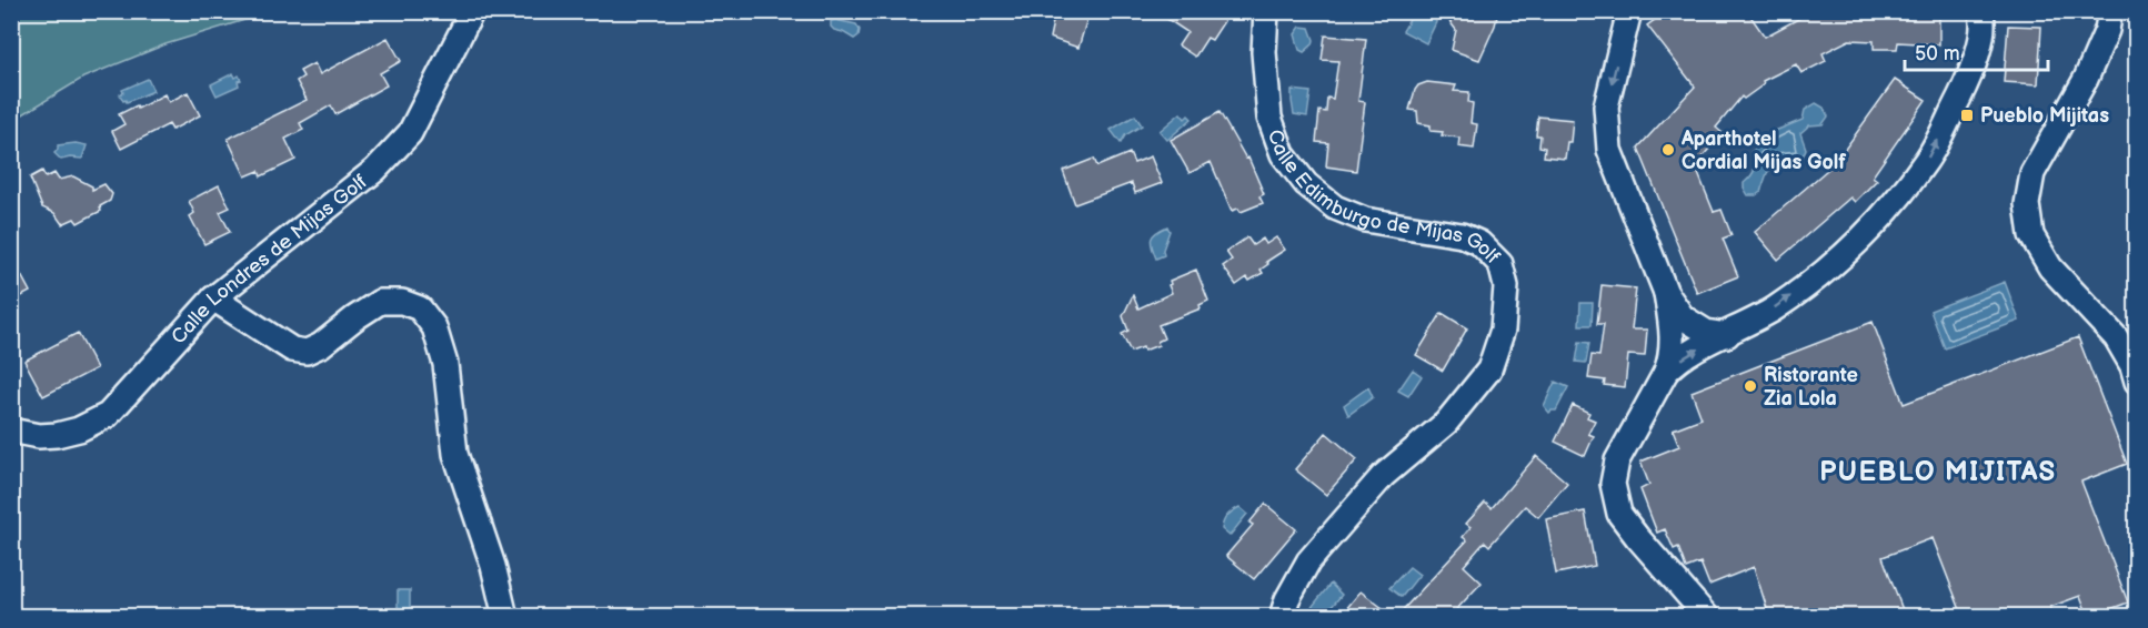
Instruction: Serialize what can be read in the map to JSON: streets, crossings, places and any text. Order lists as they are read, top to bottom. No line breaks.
{"streets":{"street":["Calle Edimburgo de Mijas Golf","Calle Londres de Mijas Golf"]},"districts":["PUEBLO MIJITAS"],"places":{"transit":["Pueblo Mijitas"],"other":["Aparthotel Cordial Mijas Golf","Ristorante Zia Lola"]},"scale_bar":"50 m"}
